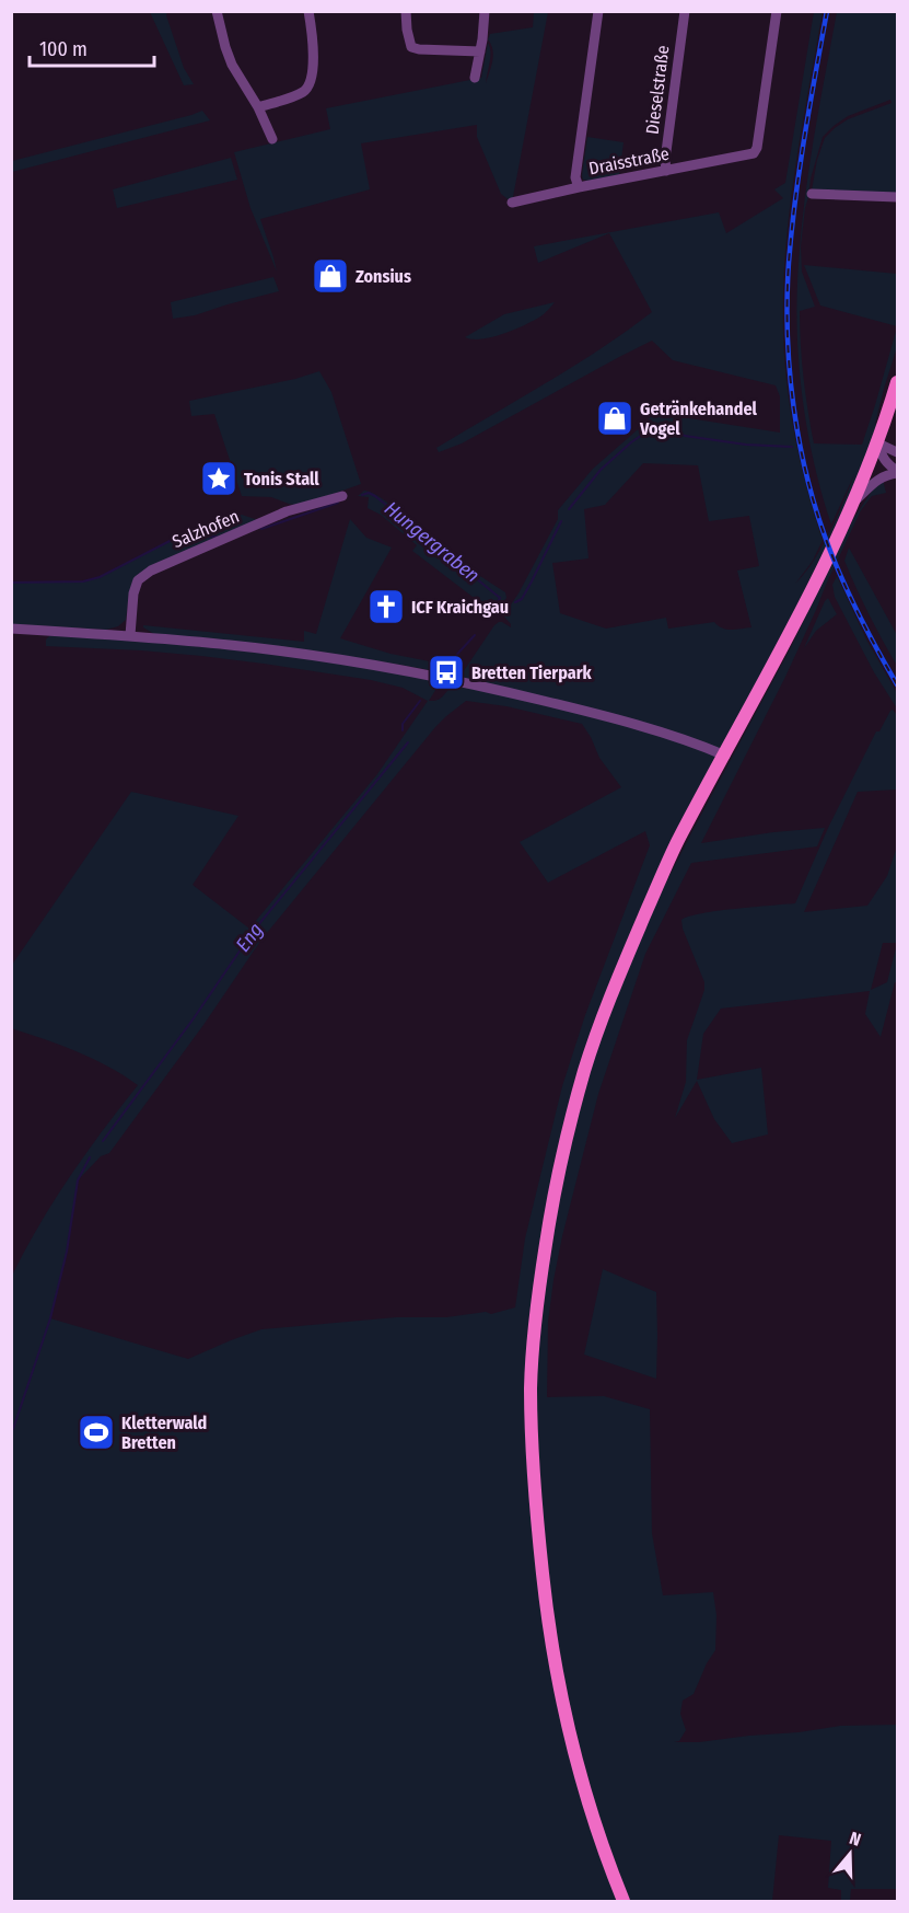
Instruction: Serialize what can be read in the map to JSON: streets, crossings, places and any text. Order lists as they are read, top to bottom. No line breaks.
{"streets":{"street":["Dieselstraße","Draisstraße","Salzhofen"]},"crossings":[["Dieselstraße","Draisstraße"]],"water":["Hungergraben","Eng"],"places":{"shop":["Zonsius","Getränkehandel Vogel"],"place":["Tonis Stall"],"church":["ICF Kraichgau"],"bus stop":["Bretten Tierpark"],"sports":["Kletterwald Bretten"]},"scale_bar":"100 m","north":"top"}
